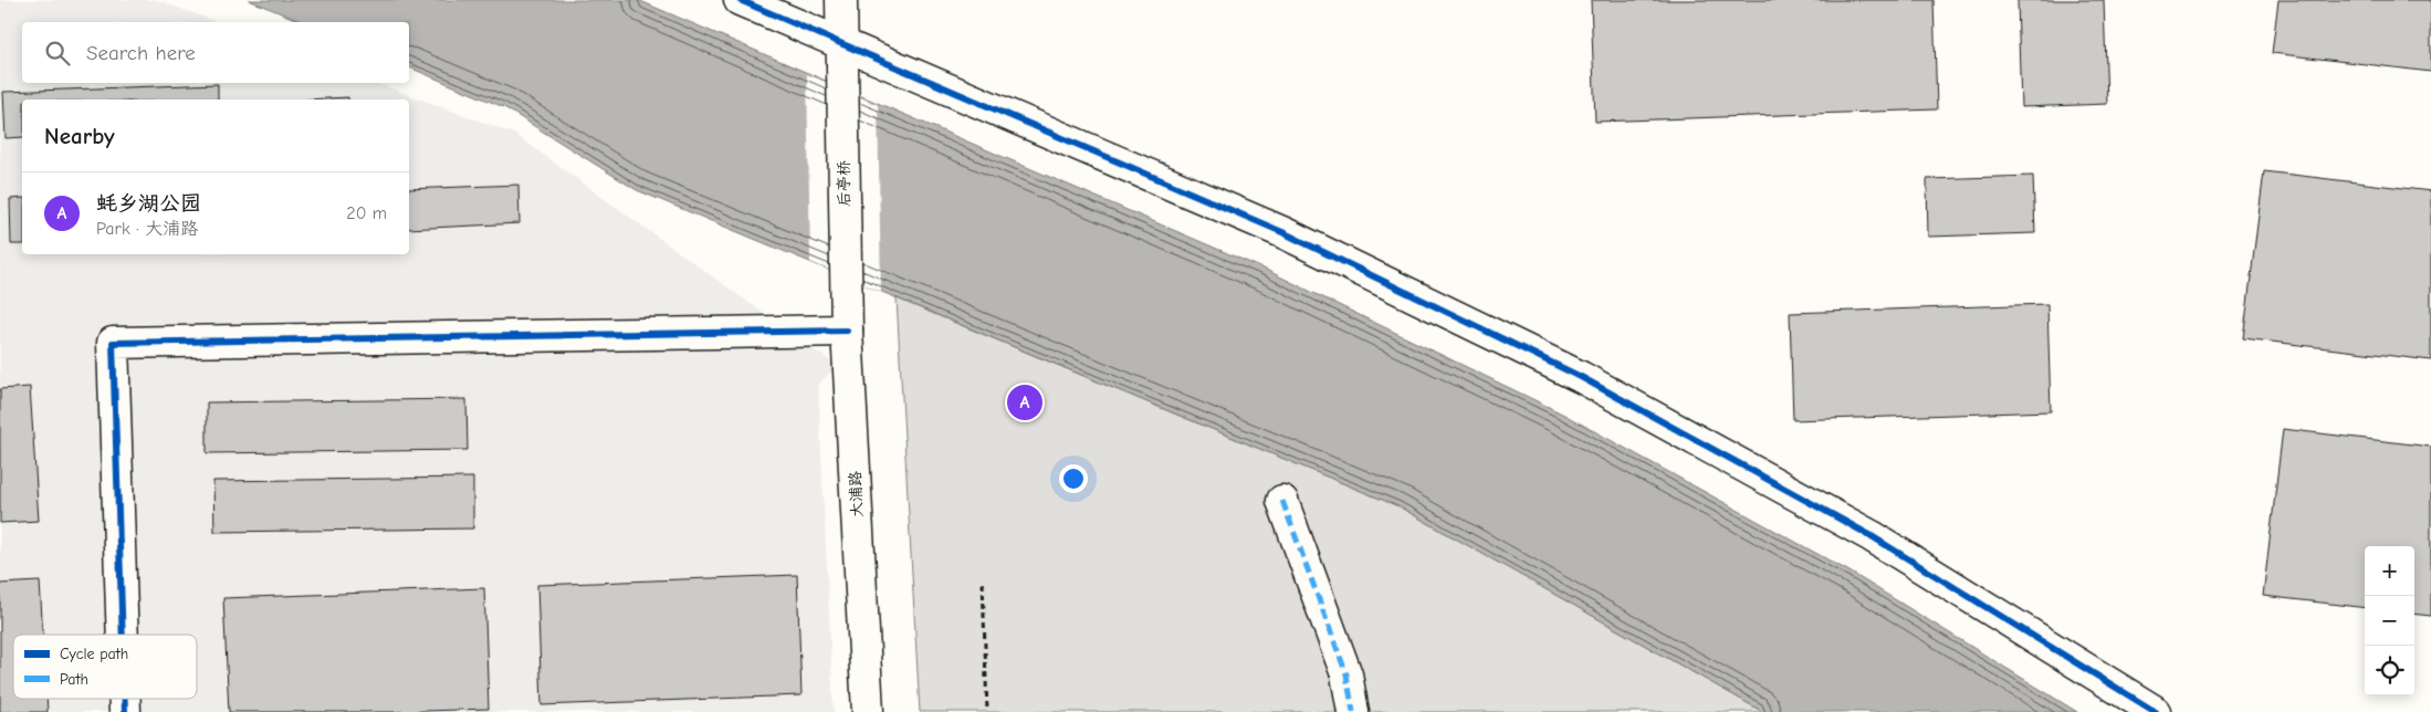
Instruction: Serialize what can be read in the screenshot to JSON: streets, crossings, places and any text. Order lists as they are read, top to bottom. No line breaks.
{"streets":{"street":["后亭桥","大浦路"]},"crossings":[["后亭桥","大浦路"]],"legend":["Cycle path","Path"],"page":{"search":"Search here","heading":"Nearby","list":[{"mark":"A","name":"蚝乡湖公园","note":"Park · 大浦路","value":"20 m"}],"pins":"A","map_buttons":["+","−"]}}
